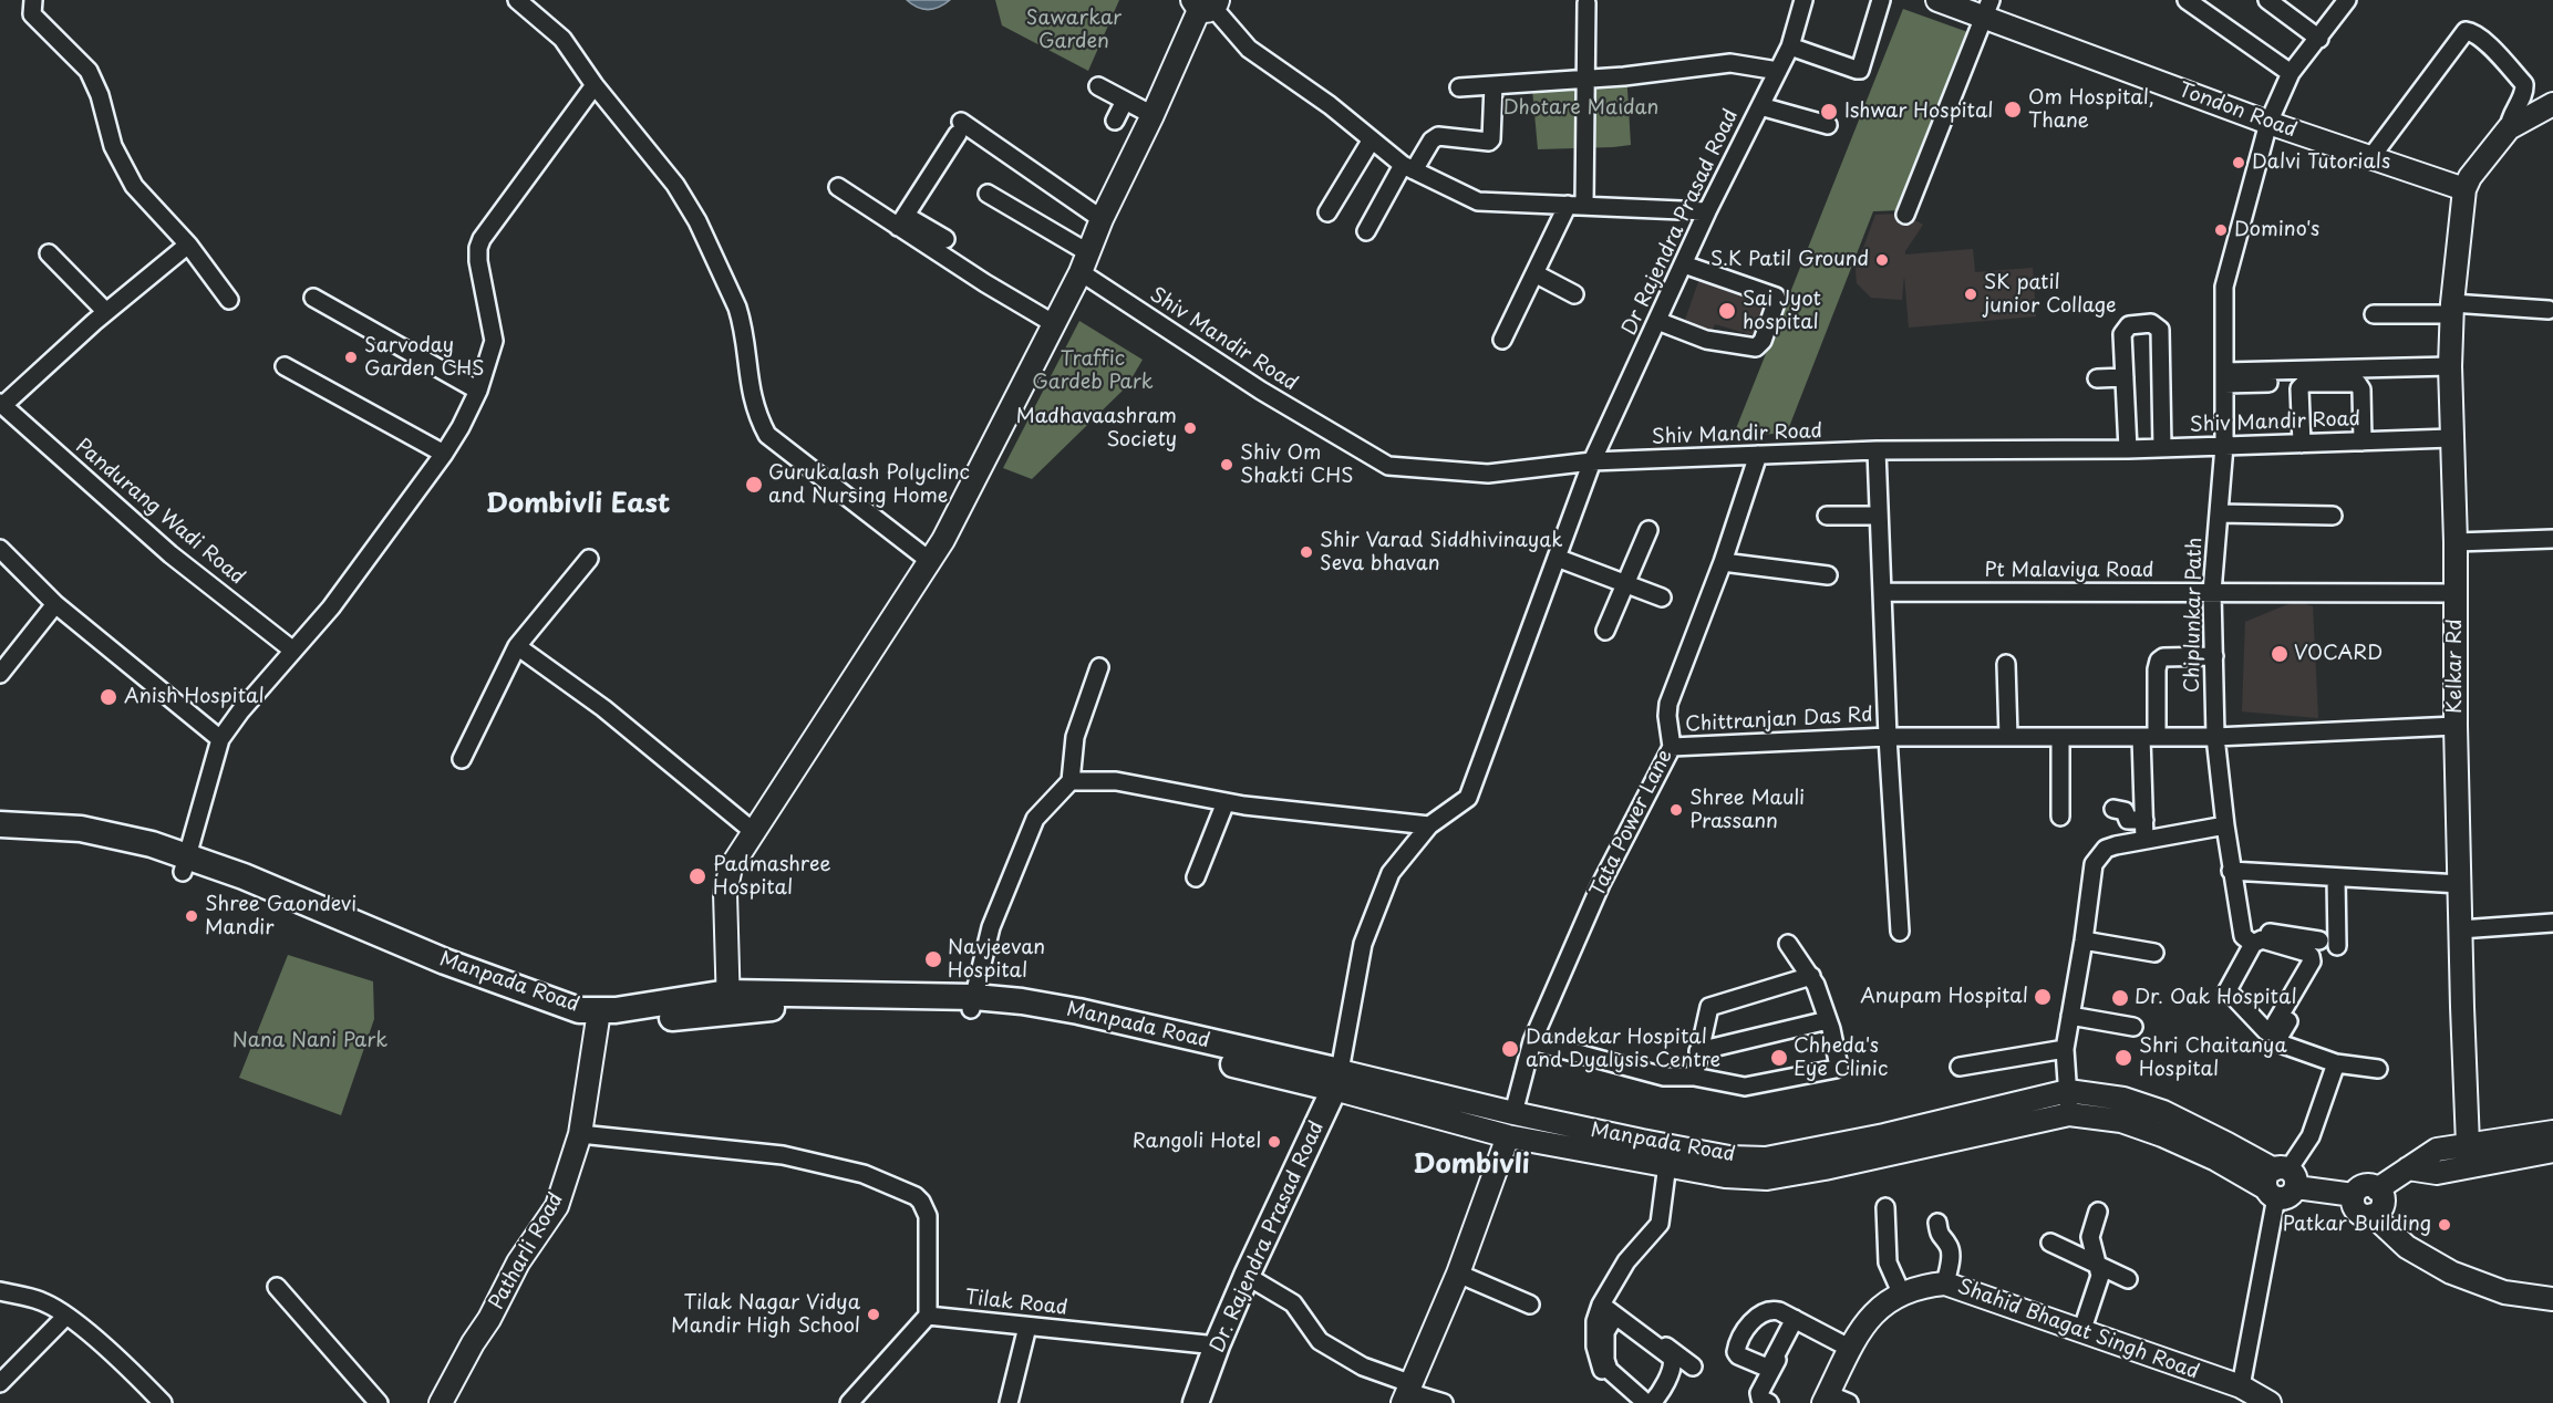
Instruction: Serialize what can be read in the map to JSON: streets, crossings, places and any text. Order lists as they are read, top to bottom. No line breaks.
{"streets":{"main road":["Manpada Road","Dr. Rajendra Prasad Road"],"street":["Tondon Road","Dr Rajendra Prasad Road","Shiv Mandir Road","Pandurang Wadi Road","Pt Malaviya Road","Chiplunkar Path","Kelkar Rd","Chittranjan Das Rd","Tata Power Lane","Patharli Road","Tilak Road","Shahid Bhagat Singh Road"]},"crossings":[["Tondon Road","Chiplunkar Path"],["Tondon Road","Kelkar Rd"],["Dr Rajendra Prasad Road","Shiv Mandir Road"],["Dr Rajendra Prasad Road","Manpada Road"],["Dr Rajendra Prasad Road","Dr. Rajendra Prasad Road"],["Shiv Mandir Road","Chiplunkar Path"],["Shiv Mandir Road","Kelkar Rd"],["Shiv Mandir Road","Tata Power Lane"],["Pt Malaviya Road","Chiplunkar Path"],["Pt Malaviya Road","Kelkar Rd"],["Chiplunkar Path","Chittranjan Das Rd"],["Kelkar Rd","Chittranjan Das Rd"],["Chittranjan Das Rd","Tata Power Lane"],["Tata Power Lane","Manpada Road"],["Manpada Road","Dr. Rajendra Prasad Road"],["Manpada Road","Patharli Road"],["Dr. Rajendra Prasad Road","Tilak Road"]],"districts":["Dombivli East","Dombivli"],"parks":["Sawarkar Garden","Dhotare Maidan","Traffic Gardeb Park","Nana Nani Park"],"places":["Om Hospital, Thane","Ishwar Hospital","Dalvi Tutorials","Domino's","S.K Patil Ground","SK patil junior Collage","Sai Jyot hospital","Sarvoday Garden CHS","Madhavaashram Society","Shiv Om Shakti CHS","Gurukalash Polyclinc and Nursing Home","Shir Varad Siddhivinayak Seva bhavan","VOCARD","Anish Hospital","Shree Mauli Prassann","Padmashree Hospital","Shree Gaondevi Mandir","Navjeevan Hospital","Anupam Hospital","Dr. Oak Hospital","Dandekar Hospital and Dyalysis Centre","Chheda's Eye Clinic","Shri Chaitanya Hospital","Rangoli Hotel","Patkar Building","Tilak Nagar Vidya Mandir High School"]}
